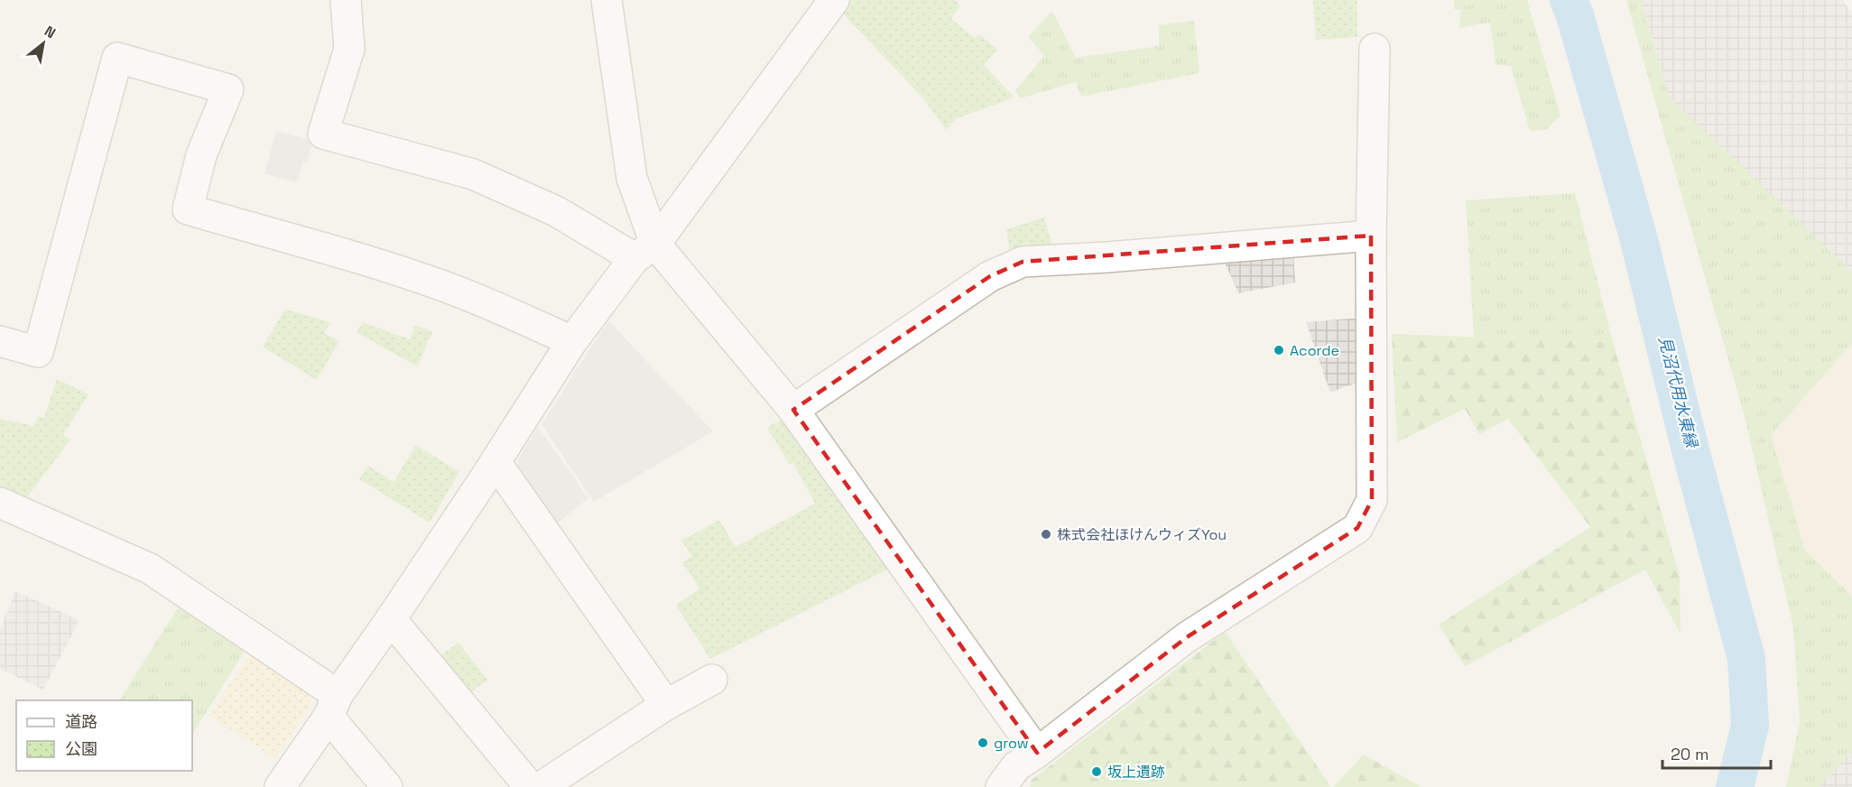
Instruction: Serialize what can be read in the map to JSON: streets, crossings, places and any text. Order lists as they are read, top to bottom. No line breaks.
{"water":["見沼代用水東縁"],"places":["Acorde","株式会社ほけんウィズYou","grow","坂上遺跡"],"legend":["道路","公園"],"scale_bar":"20 m","north":"top right"}
